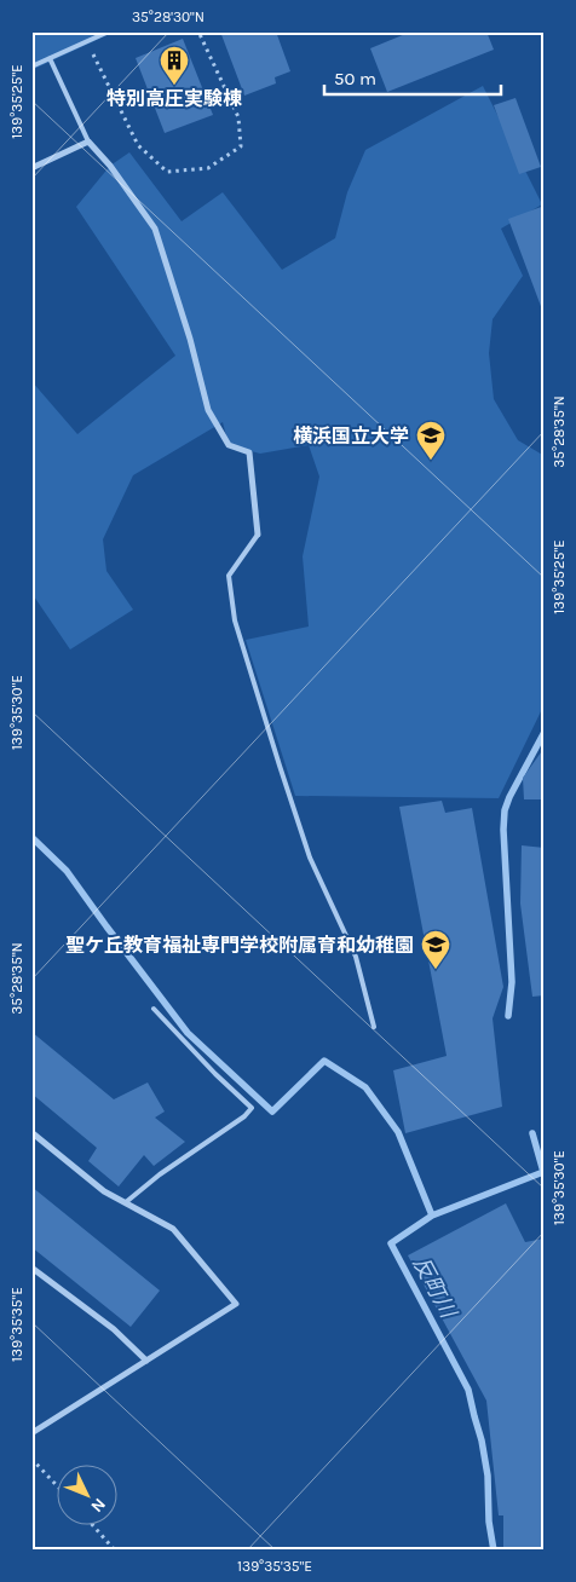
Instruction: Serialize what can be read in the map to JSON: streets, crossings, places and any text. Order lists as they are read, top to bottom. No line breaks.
{"water":["反町川"],"places":{"building":["特別高圧実験棟"],"school or university":["横浜国立大学","聖ケ丘教育福祉専門学校附属育和幼稚園"]},"scale_bar":"50 m","north":"bottom right","coordinates":["35°28'30\"N","139°35'25\"E","35°28'35\"N","139°35'30\"E","139°35'35\"E"]}
